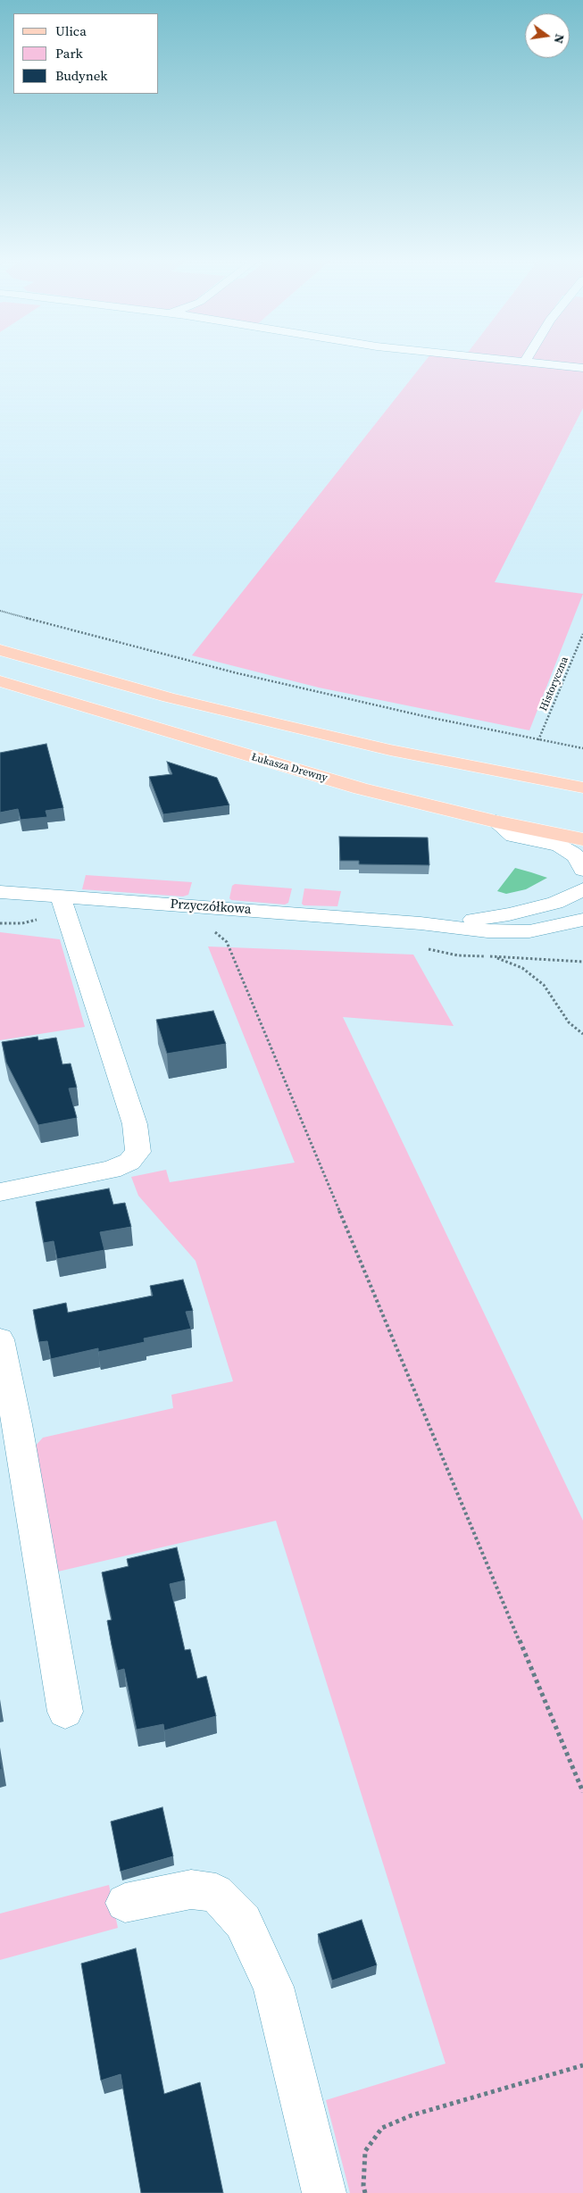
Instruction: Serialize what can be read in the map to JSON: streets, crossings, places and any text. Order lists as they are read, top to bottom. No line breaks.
{"streets":{"main road":["Łukasza Drewny"],"street":["Przyczółkowa"],"path":["Historyczna"]},"legend":["Ulica","Park","Budynek"],"north":"right"}
